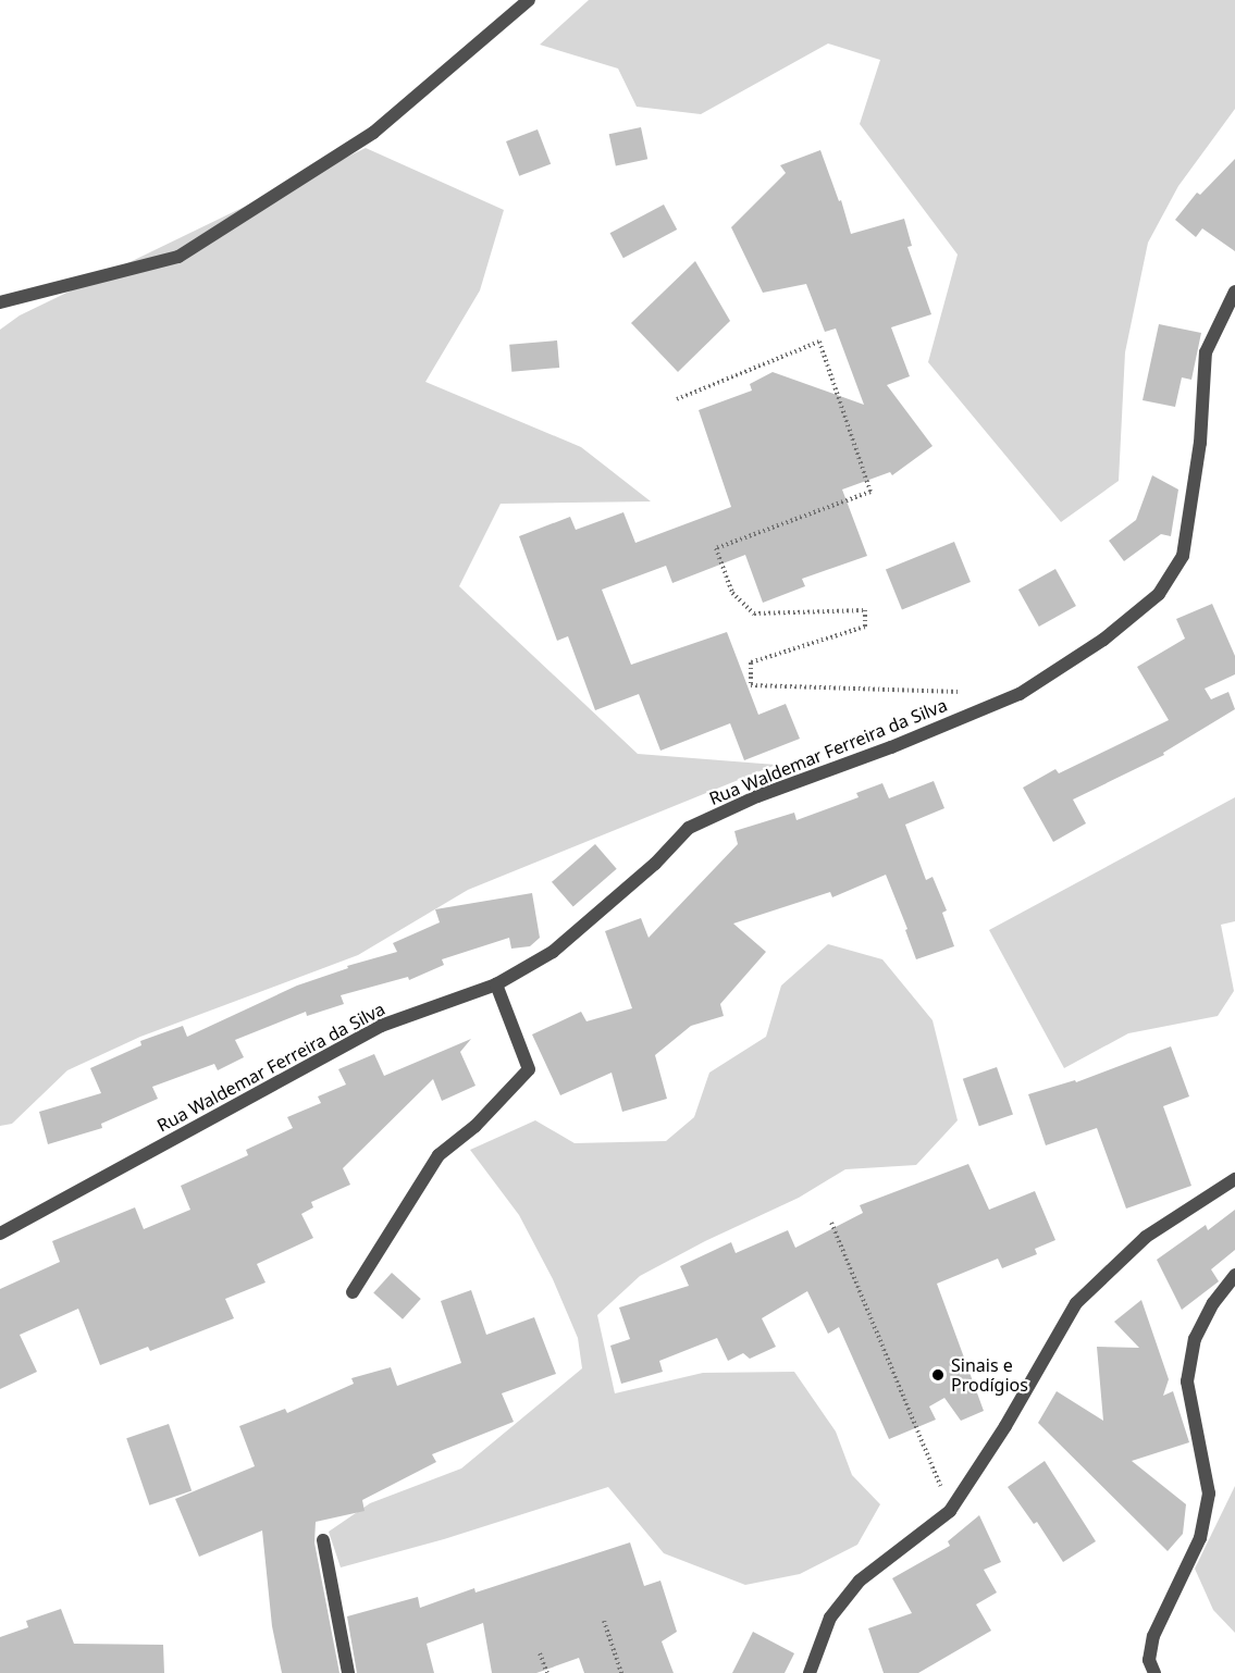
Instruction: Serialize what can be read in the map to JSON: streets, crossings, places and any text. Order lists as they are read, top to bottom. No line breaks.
{"streets":{"street":["Rua Waldemar Ferreira da Silva"]},"places":["Sinais e Prodígios"]}
